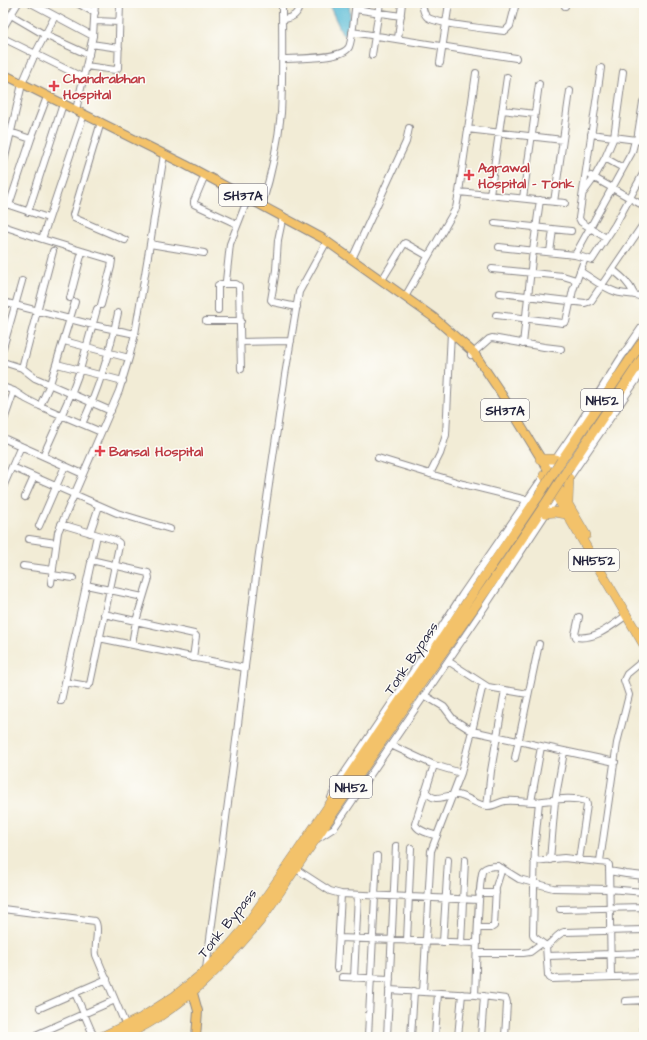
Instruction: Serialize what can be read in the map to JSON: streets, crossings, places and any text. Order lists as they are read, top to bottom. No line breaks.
{"streets":{"highway":["NH52","NH552","Tonk Bypass"],"main road":["SH37A"]},"crossings":[["SH37A","NH552"],["NH52","Tonk Bypass"]],"places":{"health":["Chandrabhan Hospital","Agrawal Hospital - Tonk","Bansal Hospital"]}}
